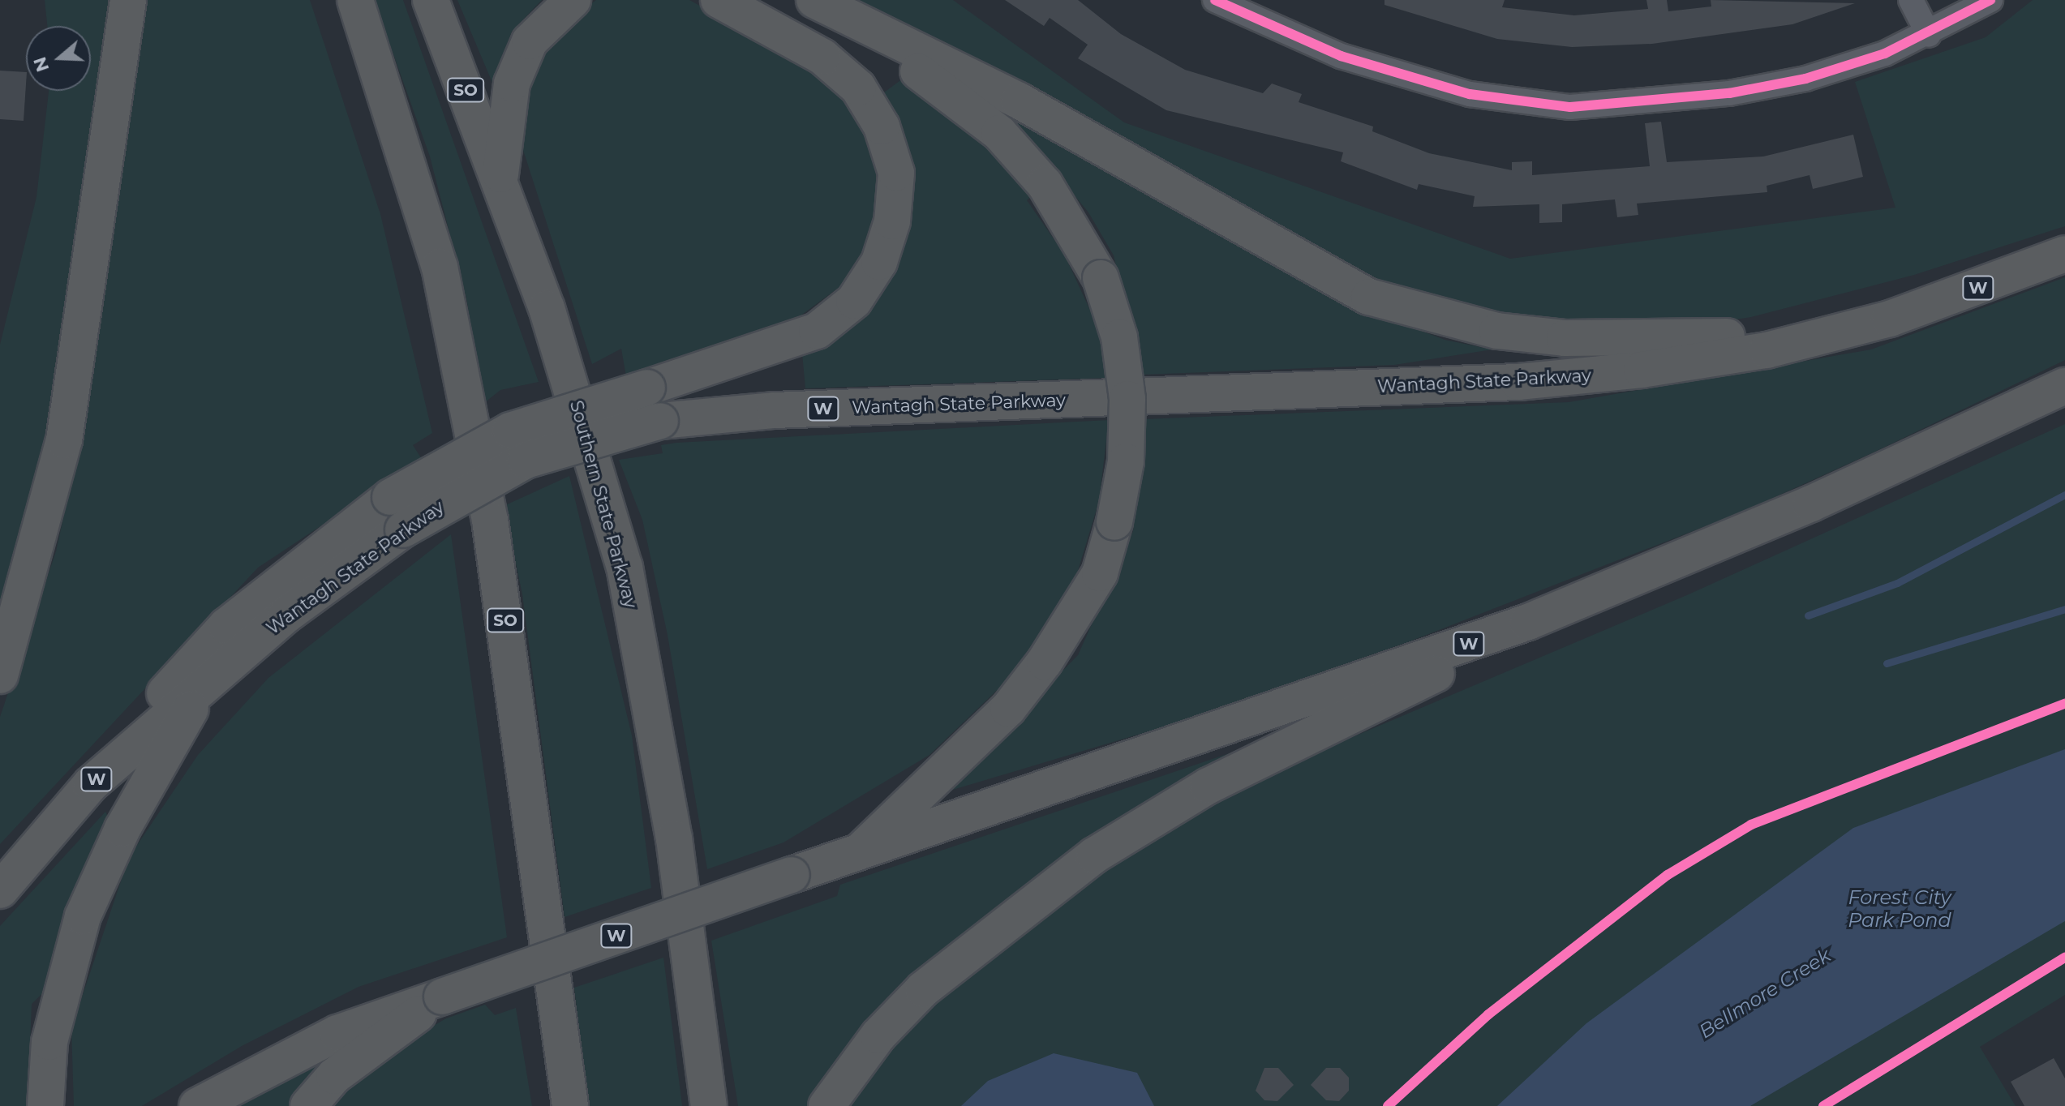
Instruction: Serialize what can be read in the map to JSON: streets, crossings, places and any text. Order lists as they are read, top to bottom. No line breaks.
{"streets":{"highway":["SO","W","Wantagh State Parkway","Southern State Parkway"]},"water":["Forest City Park Pond","Bellmore Creek"],"north":"left"}
